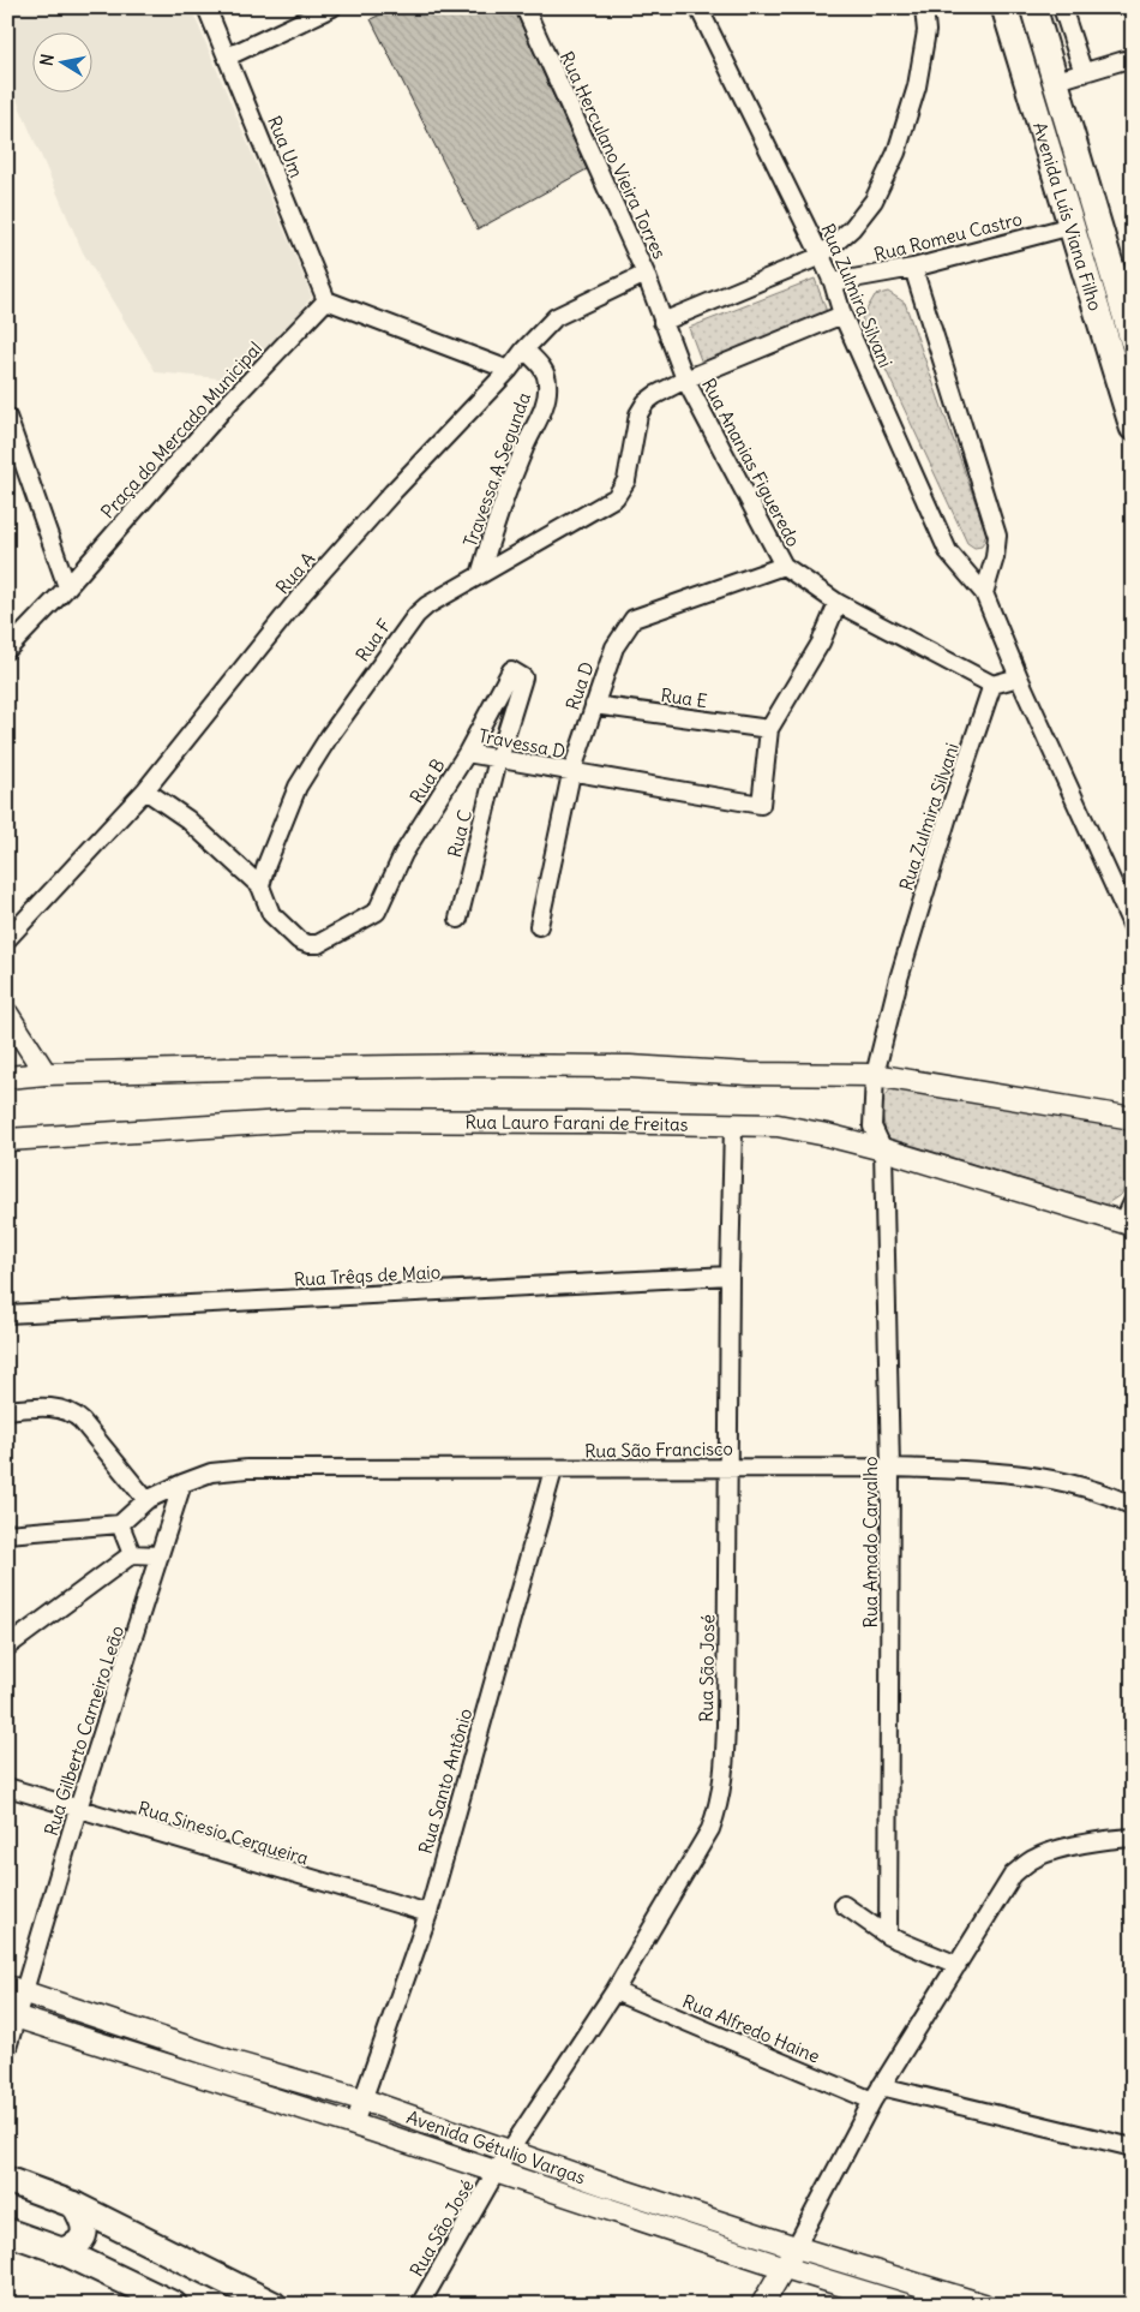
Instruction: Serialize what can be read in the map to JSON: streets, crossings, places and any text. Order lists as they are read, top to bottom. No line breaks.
{"streets":{"main road":["Avenida Luís Viana Filho"],"street":["Rua Um","Rua Herculano Vieira Torres","Rua Romeu Castro","Rua Zulmira Silvani","Praça do Mercado Municipal","Rua Ananias Figueredo","Travessa A Segunda","Rua A","Rua F","Rua D","Rua E","Travessa D","Rua B","Rua C","Rua Lauro Farani de Freitas","Rua Trêqs de Maio","Rua São Francisco","Rua Amado Carvalho","Rua São José","Rua Gilberto Carneiro Leão","Rua Santo Antônio","Rua Sinesio Cerqueira","Rua Alfredo Haine","Avenida Gétulio Vargas"]},"crossings":[["Rua Um","Praça do Mercado Municipal"],["Rua Herculano Vieira Torres","Rua Ananias Figueredo"],["Rua Herculano Vieira Torres","Rua A"],["Avenida Luís Viana Filho","Rua Romeu Castro"],["Rua Romeu Castro","Rua Zulmira Silvani"],["Rua Zulmira Silvani","Rua Ananias Figueredo"],["Rua Zulmira Silvani","Rua F"],["Rua Zulmira Silvani","Rua Lauro Farani de Freitas"],["Rua Zulmira Silvani","Rua Amado Carvalho"],["Rua Ananias Figueredo","Rua F"],["Rua Ananias Figueredo","Rua D"],["Travessa A Segunda","Rua A"],["Travessa A Segunda","Rua F"],["Rua F","Rua B"],["Rua D","Rua E"],["Rua D","Travessa D"],["Rua E","Travessa D"],["Travessa D","Rua B"],["Travessa D","Rua C"],["Rua B","Rua C"],["Rua Lauro Farani de Freitas","Rua Amado Carvalho"],["Rua Lauro Farani de Freitas","Rua São José"],["Rua Trêqs de Maio","Rua São José"],["Rua São Francisco","Rua Amado Carvalho"],["Rua São Francisco","Rua São José"],["Rua São Francisco","Rua Gilberto Carneiro Leão"],["Rua São Francisco","Rua Santo Antônio"],["Rua São José","Rua Alfredo Haine"],["Rua São José","Avenida Gétulio Vargas"],["Rua Gilberto Carneiro Leão","Rua Sinesio Cerqueira"],["Rua Gilberto Carneiro Leão","Avenida Gétulio Vargas"],["Rua Santo Antônio","Rua Sinesio Cerqueira"],["Rua Santo Antônio","Avenida Gétulio Vargas"]],"north":"left"}
